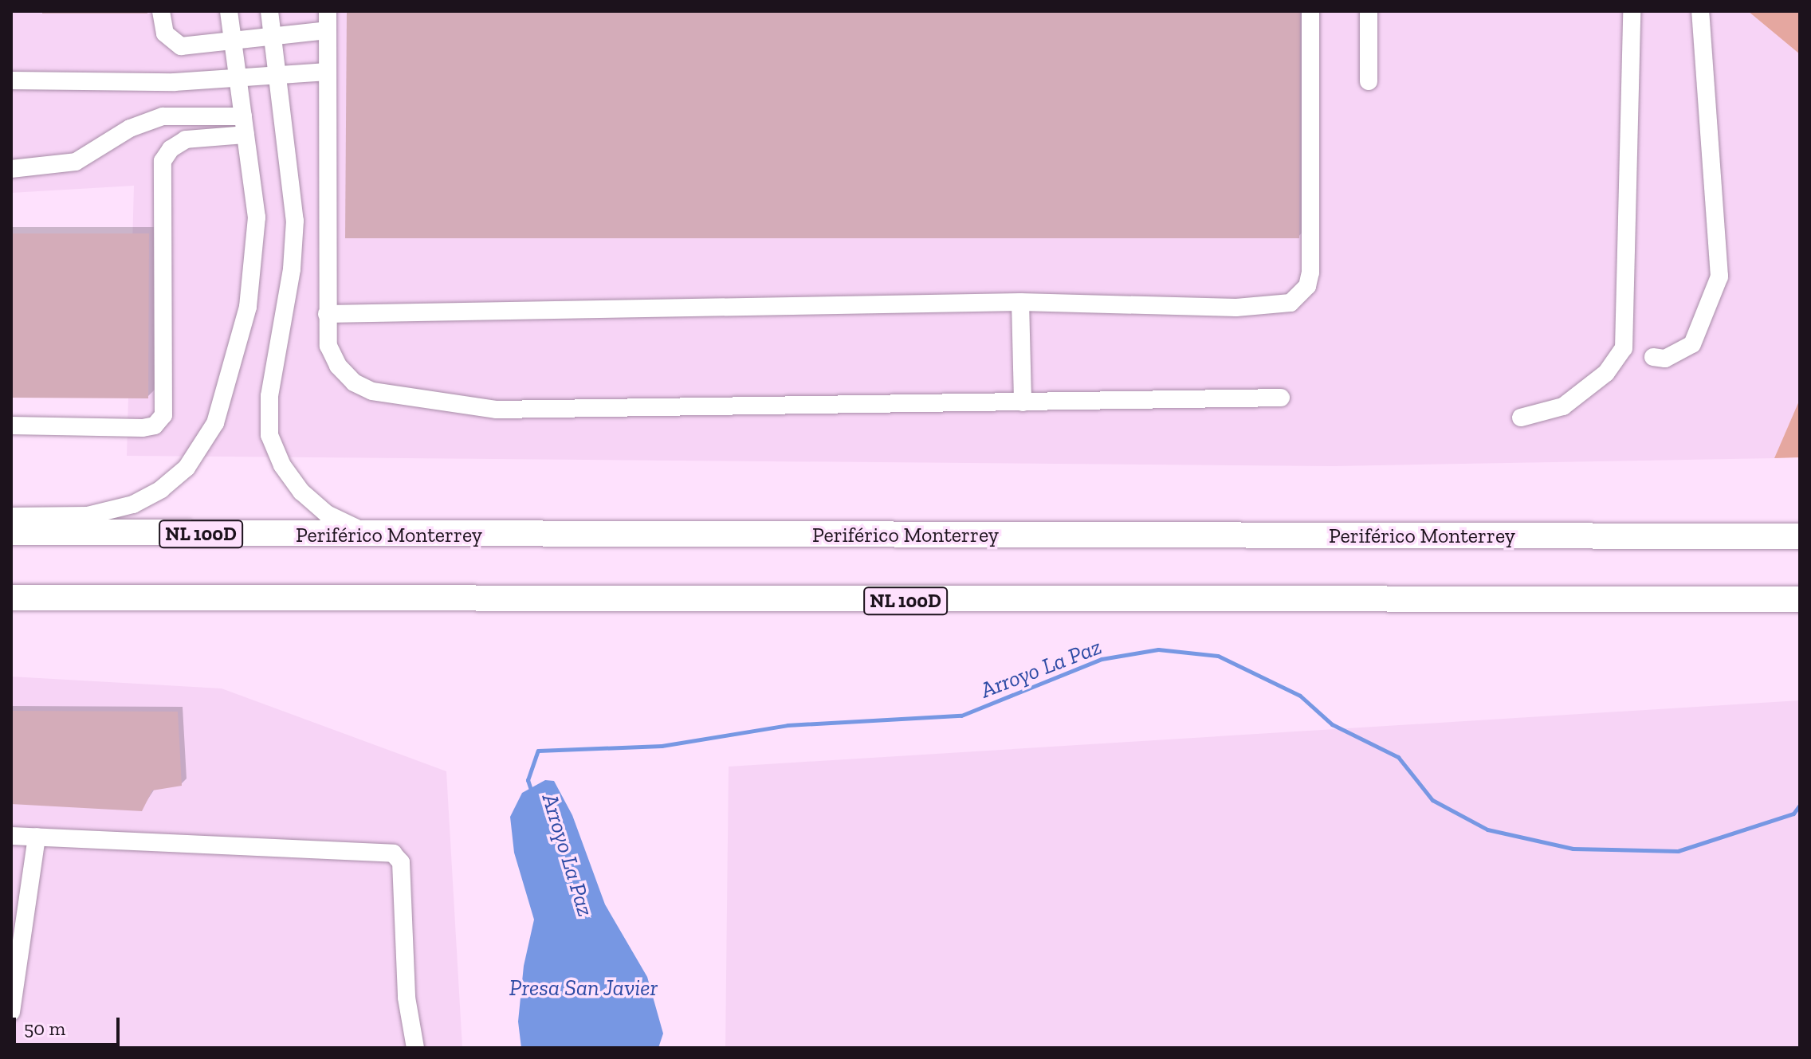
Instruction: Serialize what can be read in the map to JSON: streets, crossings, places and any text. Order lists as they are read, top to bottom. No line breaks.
{"streets":{"highway":["NL 100D","Periférico Monterrey"]},"water":["Arroyo La Paz","Presa San Javier"],"scale_bar":"50 m"}
